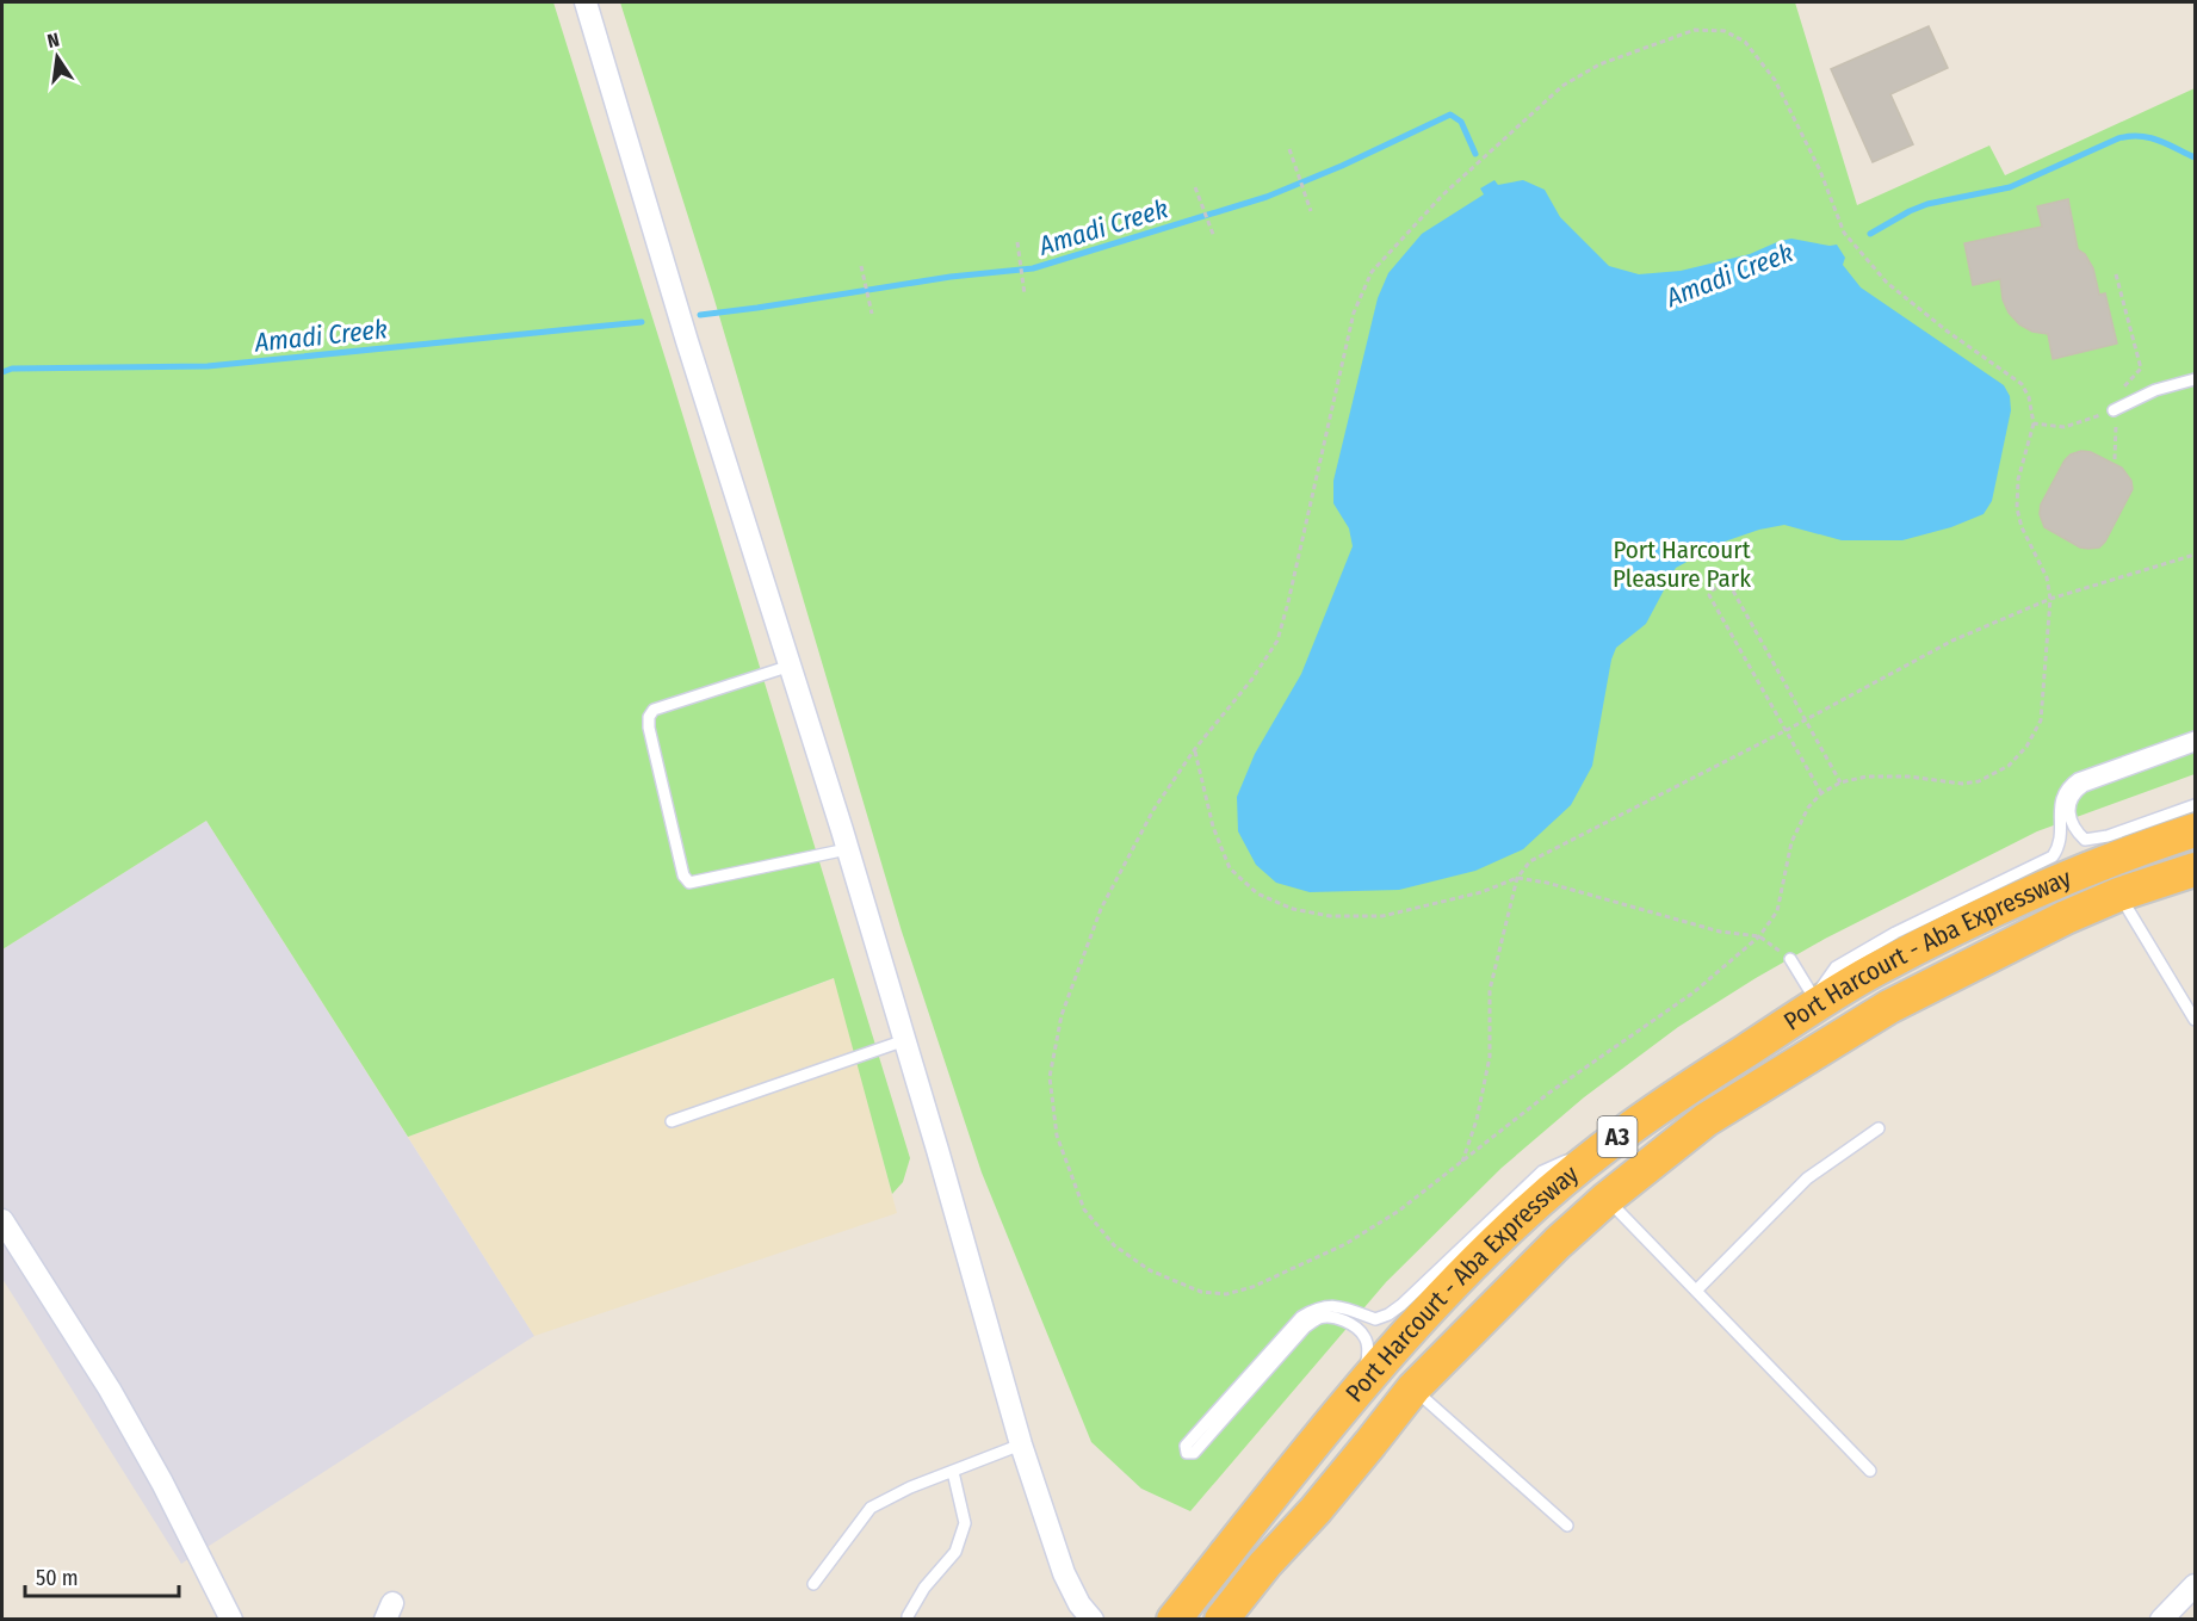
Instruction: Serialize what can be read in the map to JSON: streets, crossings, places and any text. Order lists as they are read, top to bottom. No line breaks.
{"streets":{"highway":["Port Harcourt - Aba Expressway","A3"]},"water":["Amadi Creek"],"parks":["Port Harcourt Pleasure Park"],"scale_bar":"50 m","north":"top"}
